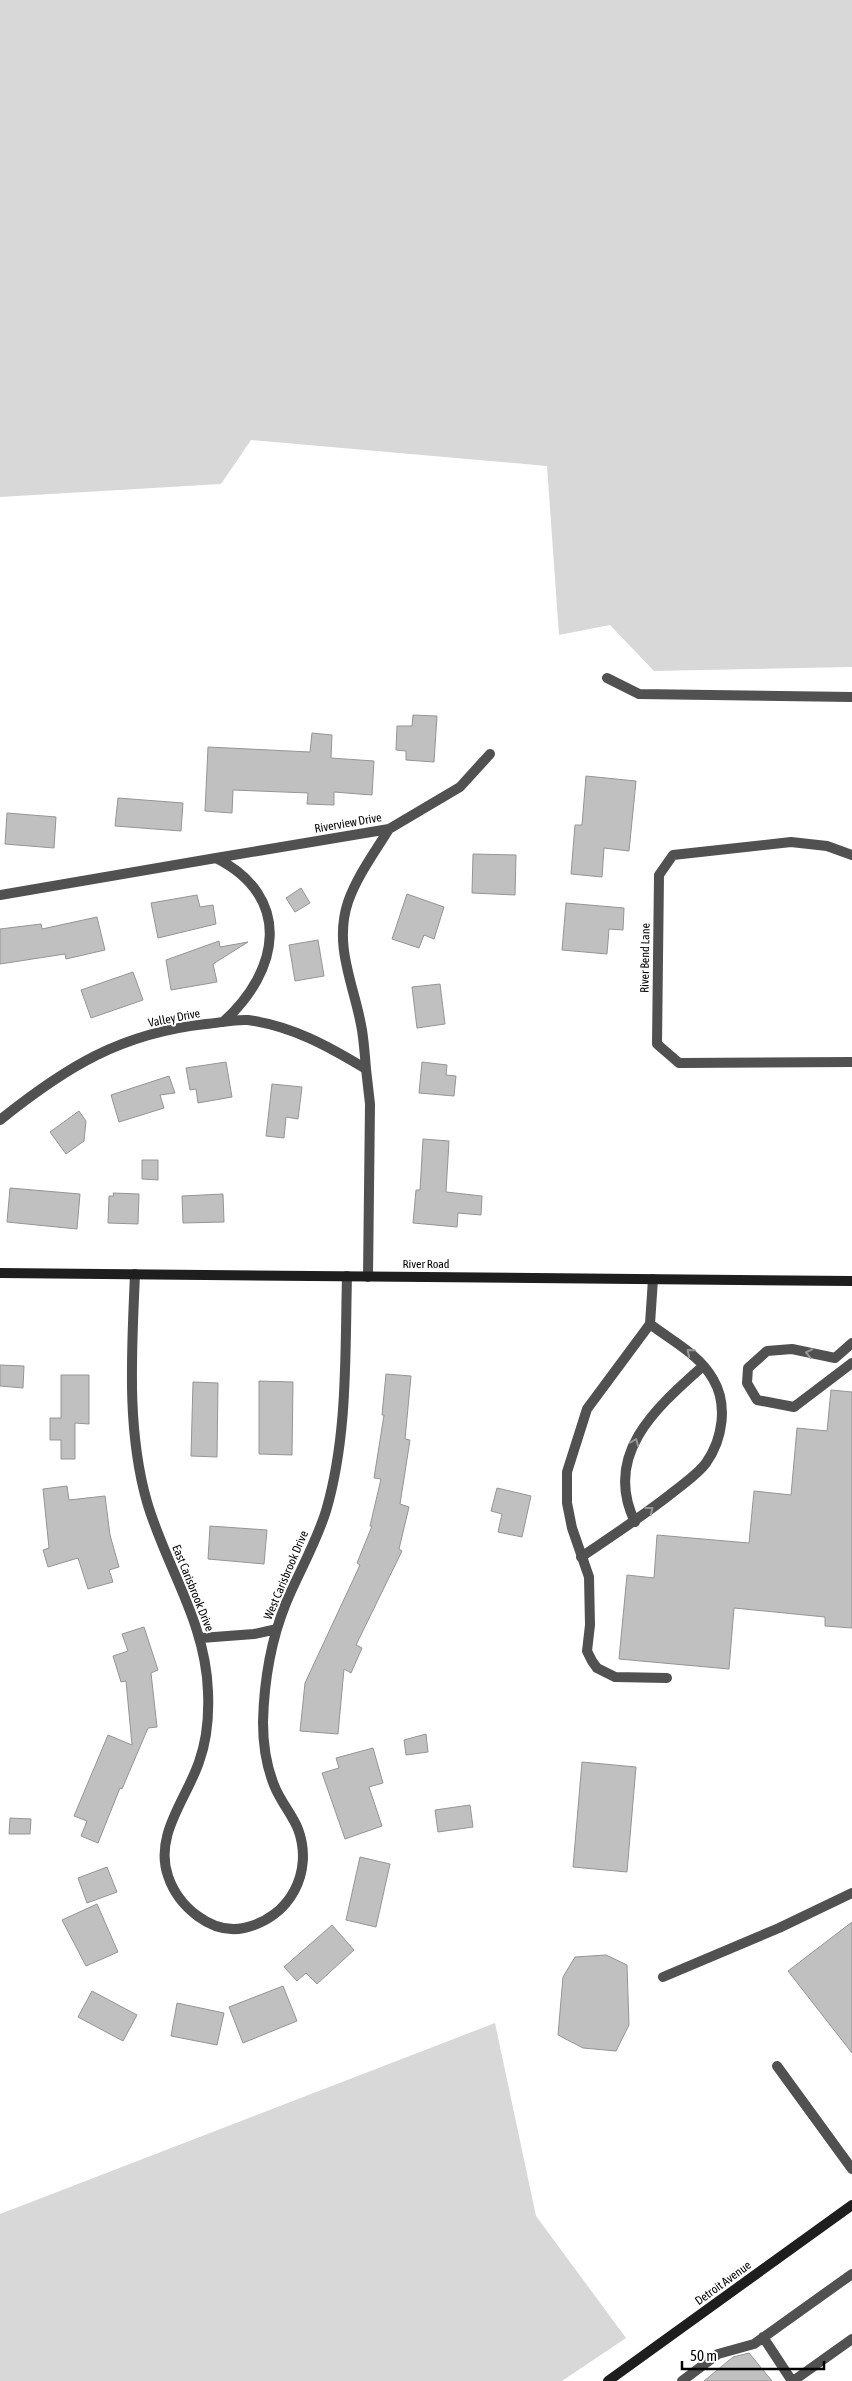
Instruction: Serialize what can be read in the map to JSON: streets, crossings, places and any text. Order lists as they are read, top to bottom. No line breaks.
{"streets":{"street":["Riverview Drive","River Bend Lane","Valley Drive","River Road","West Carisbrook Drive","East Carisbrook Drive","Detroit Avenue"]},"crossings":[["River Road","West Carisbrook Drive"],["River Road","East Carisbrook Drive"],["West Carisbrook Drive","East Carisbrook Drive"]],"scale_bar":"50 m"}
